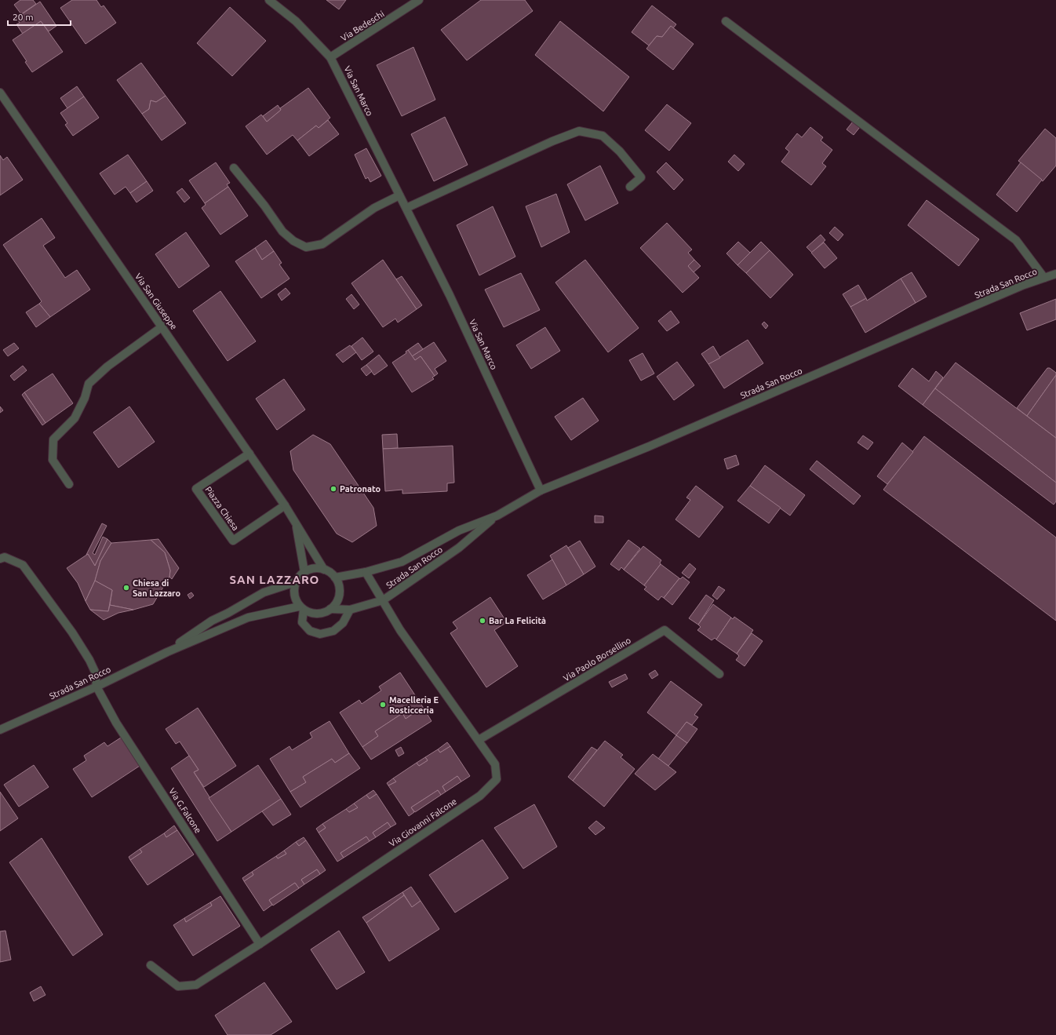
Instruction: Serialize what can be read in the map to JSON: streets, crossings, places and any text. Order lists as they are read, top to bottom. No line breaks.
{"streets":{"street":["Via Bedeschi","Via San Marco","Strada San Rocco","Via San Giuseppe","Piazza Chiesa","Via Paolo Borsellino","Via G.Falcone","Via Giovanni Falcone"]},"crossings":[["Via Bedeschi","Via San Marco"],["Via San Marco","Strada San Rocco"],["Strada San Rocco","Via San Giuseppe"],["Strada San Rocco","Via G.Falcone"],["Strada San Rocco","Via Giovanni Falcone"],["Via San Giuseppe","Piazza Chiesa"],["Via Paolo Borsellino","Via Giovanni Falcone"],["Via G.Falcone","Via Giovanni Falcone"]],"districts":["SAN LAZZARO"],"places":["Patronato","Chiesa di San Lazzaro","Bar La Felicità","Macelleria E Rosticceria"],"scale_bar":"20 m"}
